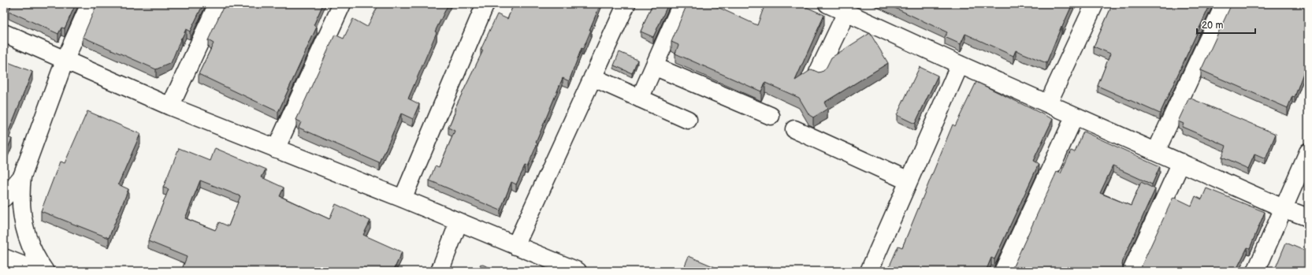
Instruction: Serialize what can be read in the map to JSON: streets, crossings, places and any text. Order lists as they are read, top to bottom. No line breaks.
{"scale_bar":"20 m"}
